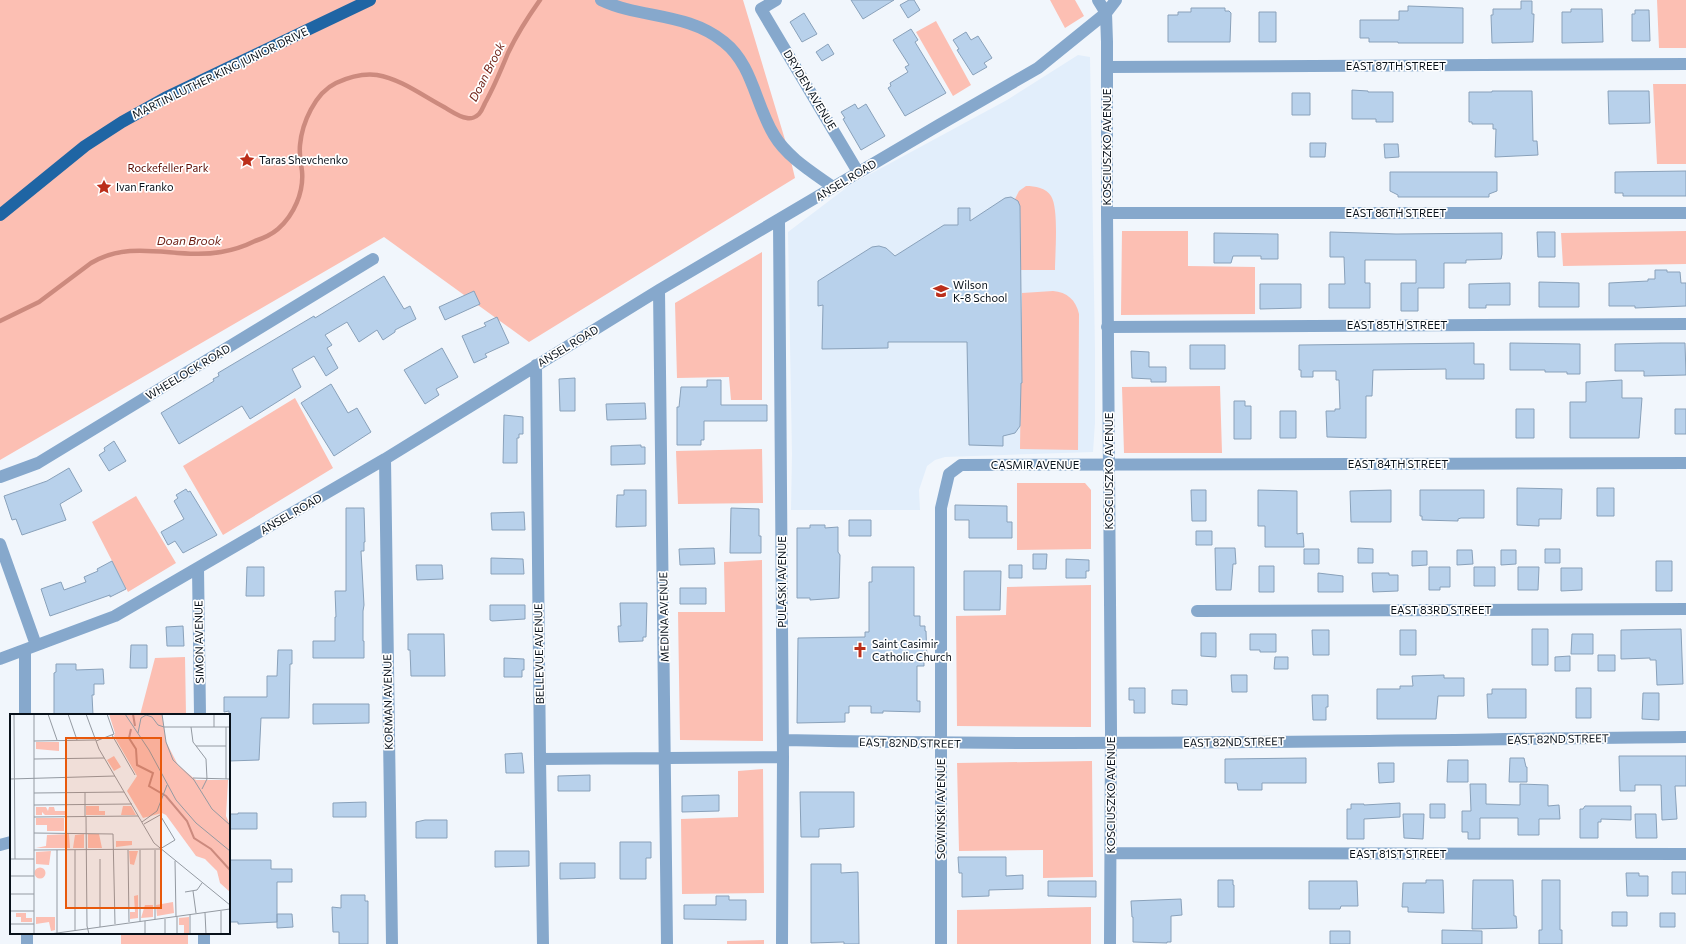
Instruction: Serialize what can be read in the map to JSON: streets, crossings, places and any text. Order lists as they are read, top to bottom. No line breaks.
{"streets":{"main road":["MARTIN LUTHER KING JUNIOR DRIVE"],"street":["EAST 87TH STREET","DRYDEN AVENUE","KOSCIUSZKO AVENUE","ANSEL ROAD","EAST 86TH STREET","EAST 85TH STREET","WHEELOCK ROAD","EAST 84TH STREET","CASMIR AVENUE","PULASKI AVENUE","EAST 83RD STREET","MEDINA AVENUE","SIMON AVENUE","BELLEVUE AVENUE","KORMAN AVENUE","EAST 82ND STREET","SOWINSKI AVENUE","EAST 81ST STREET"]},"crossings":[["EAST 87TH STREET","KOSCIUSZKO AVENUE"],["DRYDEN AVENUE","ANSEL ROAD"],["KOSCIUSZKO AVENUE","ANSEL ROAD"],["KOSCIUSZKO AVENUE","EAST 86TH STREET"],["KOSCIUSZKO AVENUE","EAST 85TH STREET"],["KOSCIUSZKO AVENUE","EAST 84TH STREET"],["KOSCIUSZKO AVENUE","CASMIR AVENUE"],["KOSCIUSZKO AVENUE","EAST 82ND STREET"],["KOSCIUSZKO AVENUE","EAST 81ST STREET"],["ANSEL ROAD","PULASKI AVENUE"],["ANSEL ROAD","MEDINA AVENUE"],["ANSEL ROAD","SIMON AVENUE"],["ANSEL ROAD","BELLEVUE AVENUE"],["ANSEL ROAD","KORMAN AVENUE"],["EAST 84TH STREET","CASMIR AVENUE"],["CASMIR AVENUE","SOWINSKI AVENUE"],["PULASKI AVENUE","EAST 82ND STREET"],["EAST 82ND STREET","SOWINSKI AVENUE"]],"water":["Doan Brook"],"parks":["Rockefeller Park"],"places":{"place":["Taras Shevchenko","Ivan Franko"],"school or university":["Wilson K-8 School"],"church":["Saint Casimir Catholic Church"]}}
